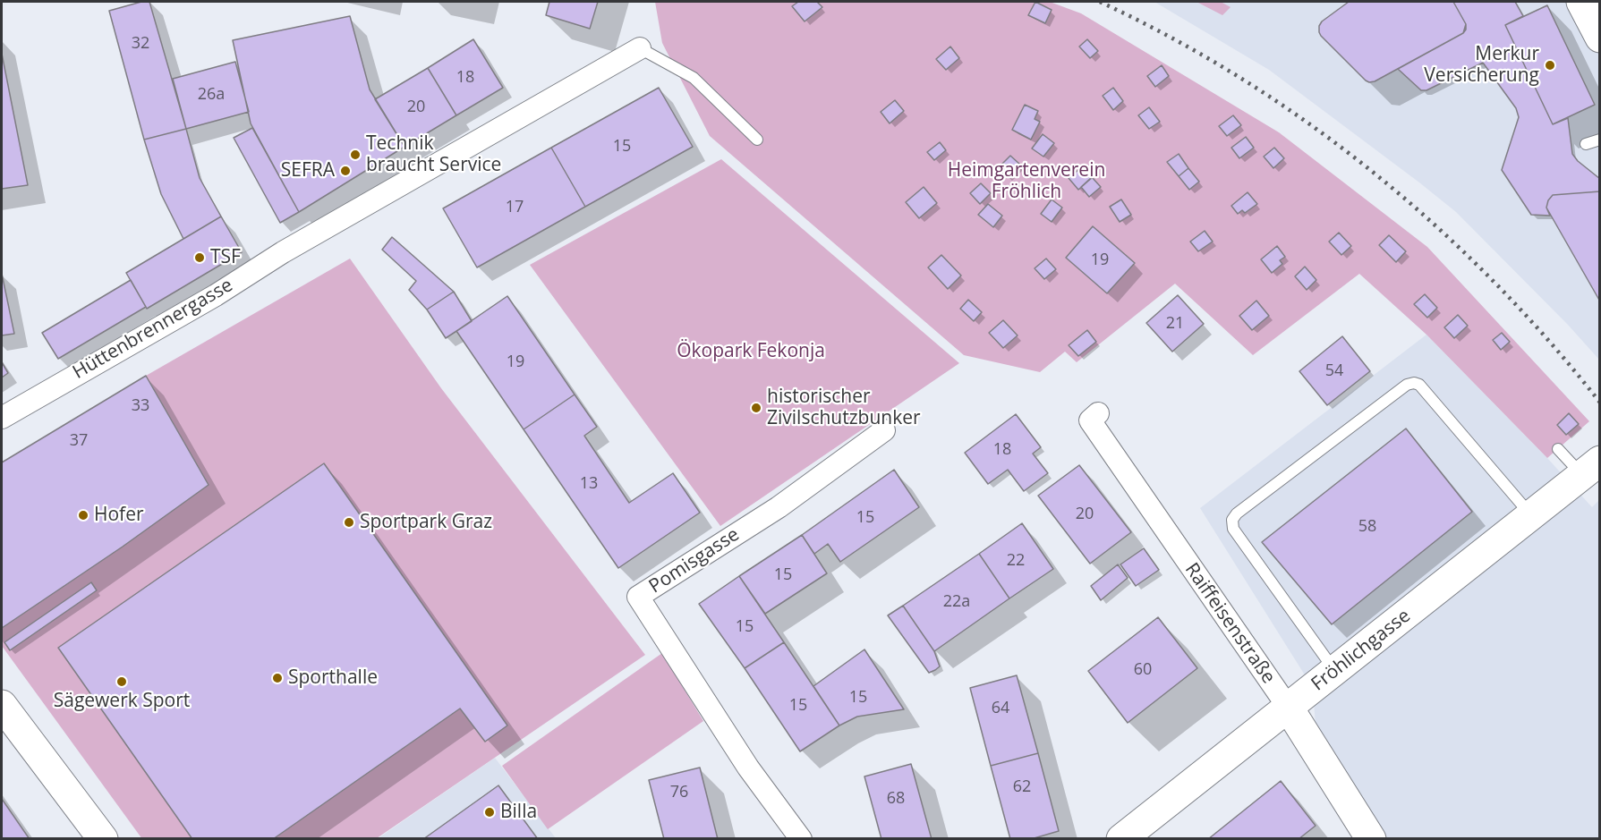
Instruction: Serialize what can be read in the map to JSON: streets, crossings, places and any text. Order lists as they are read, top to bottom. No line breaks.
{"streets":{"main road":["Raiffeisenstraße","Fröhlichgasse"],"street":["Hüttenbrennergasse","Pomisgasse"]},"crossings":[["Raiffeisenstraße","Fröhlichgasse"]],"parks":["Heimgartenverein Fröhlich","Ökopark Fekonja"],"places":["Merkur Versicherung","Technik braucht Service","SEFRA","TSF","historischer Zivilschutzbunker","Hofer","Sportpark Graz","Sporthalle","Sägewerk Sport","Billa"],"house_numbers":["32","18","26a","20","15","17","19","21","19","54","33","37","18","13","20","15","58","22","15","22a","15","60","15","15","64","62","76","68"]}
